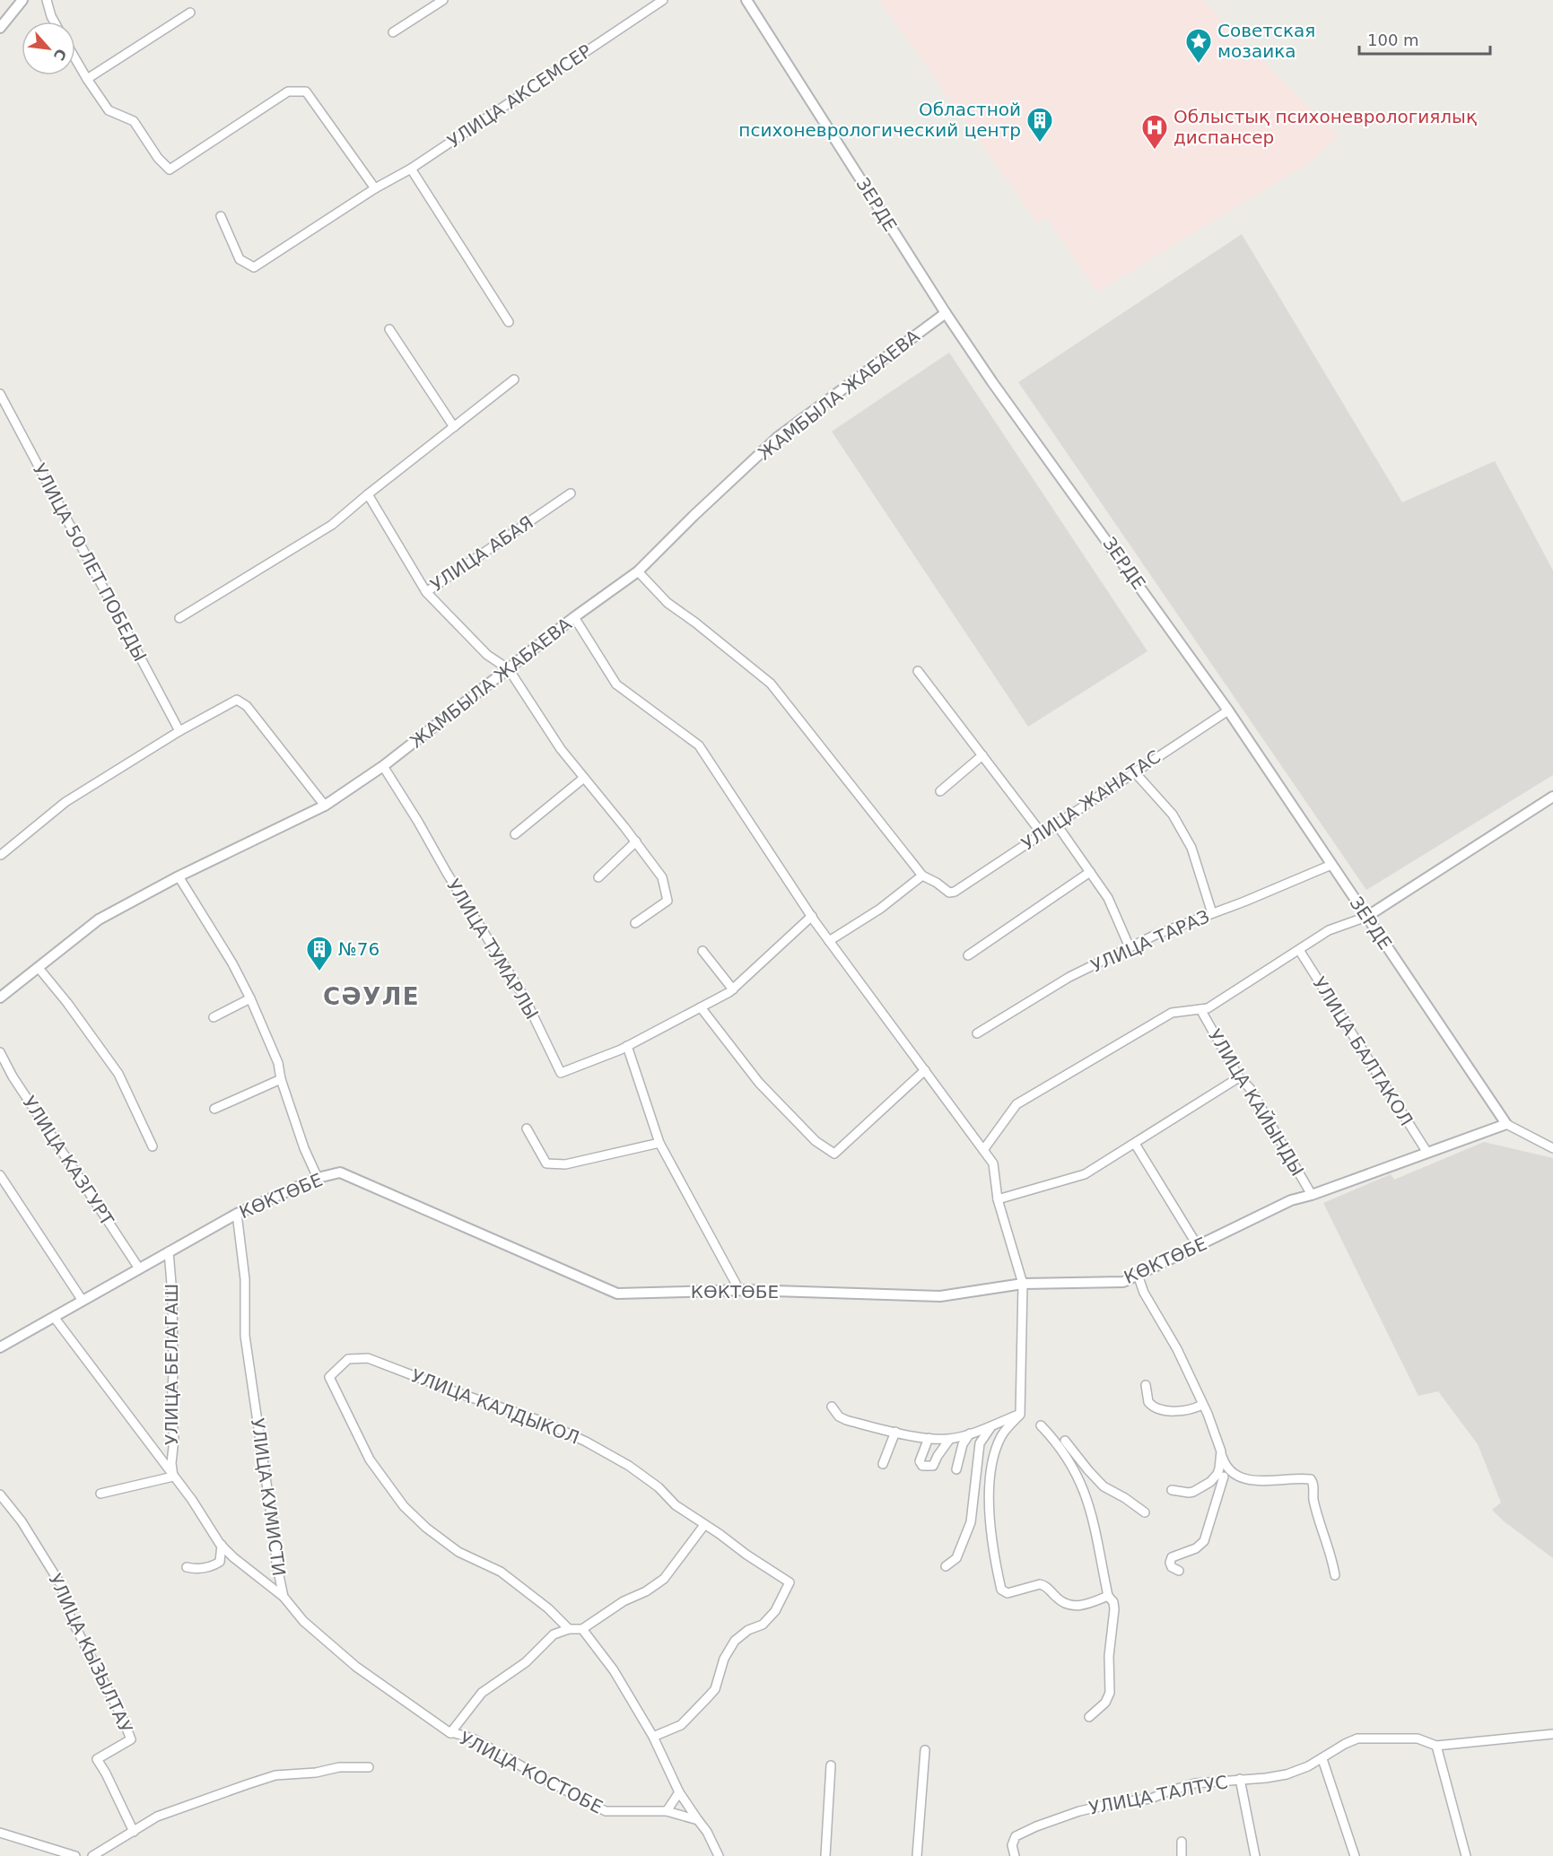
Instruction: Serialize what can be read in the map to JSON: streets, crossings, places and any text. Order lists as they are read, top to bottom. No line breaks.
{"streets":{"street":["УЛИЦА АКСЕМСЕР","ЗЕРДЕ","ЖАМБЫЛА ЖАБАЕВА","УЛИЦА АБАЯ","УЛИЦА 50 ЛЕТ ПОБЕДЫ","УЛИЦА ЖАНАТАС","УЛИЦА ТАРАЗ","УЛИЦА ТУМАРЛЫ","УЛИЦА БАЛТАКОЛ","УЛИЦА КАЙЫНДЫ","УЛИЦА КАЗГУРТ","КӨКТӨБЕ","УЛИЦА БЕЛАГАШ","УЛИЦА КАЛДЫКОЛ","УЛИЦА КУМИСТИ","УЛИЦА КЫЗЫЛТАУ","УЛИЦА КОСТОБЕ","УЛИЦА ТАЛТУС"]},"crossings":[["ЗЕРДЕ","ЖАМБЫЛА ЖАБАЕВА"],["ЗЕРДЕ","УЛИЦА ЖАНАТАС"],["ЗЕРДЕ","УЛИЦА ТАРАЗ"],["ЗЕРДЕ","КӨКТӨБЕ"],["ЖАМБЫЛА ЖАБАЕВА","УЛИЦА ТУМАРЛЫ"],["УЛИЦА БАЛТАКОЛ","КӨКТӨБЕ"],["УЛИЦА КАЙЫНДЫ","КӨКТӨБЕ"],["УЛИЦА КАЗГУРТ","КӨКТӨБЕ"],["КӨКТӨБЕ","УЛИЦА БЕЛАГАШ"],["КӨКТӨБЕ","УЛИЦА КУМИСТИ"],["УЛИЦА БЕЛАГАШ","УЛИЦА КУМИСТИ"],["УЛИЦА КУМИСТИ","УЛИЦА КОСТОБЕ"]],"districts":["СӘУЛЕ"],"places":{"place":["Советская мозаика"],"building":["Областной психоневрологический центр","№76"],"hospital":["Облыстық психоневрологиялық диспансер"]},"scale_bar":"100 m","north":"bottom right"}
